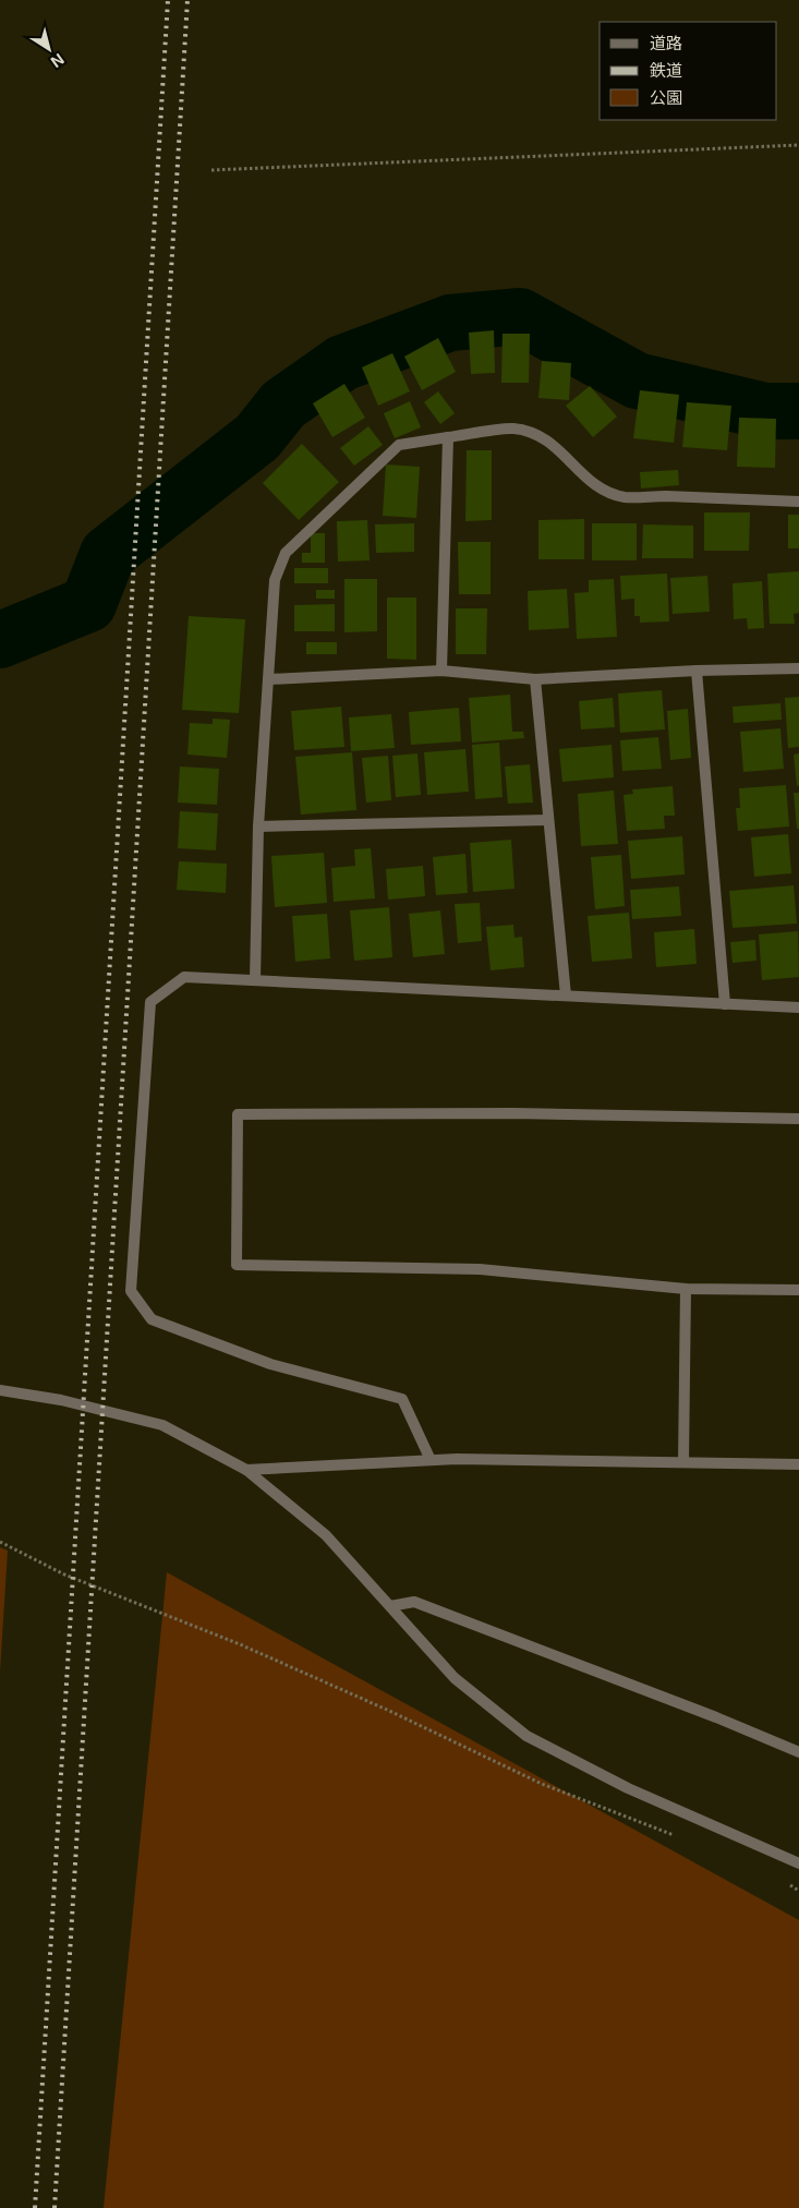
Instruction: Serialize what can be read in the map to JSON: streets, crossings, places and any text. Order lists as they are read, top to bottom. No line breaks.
{"legend":["道路","鉄道","公園"],"north":"bottom right"}
